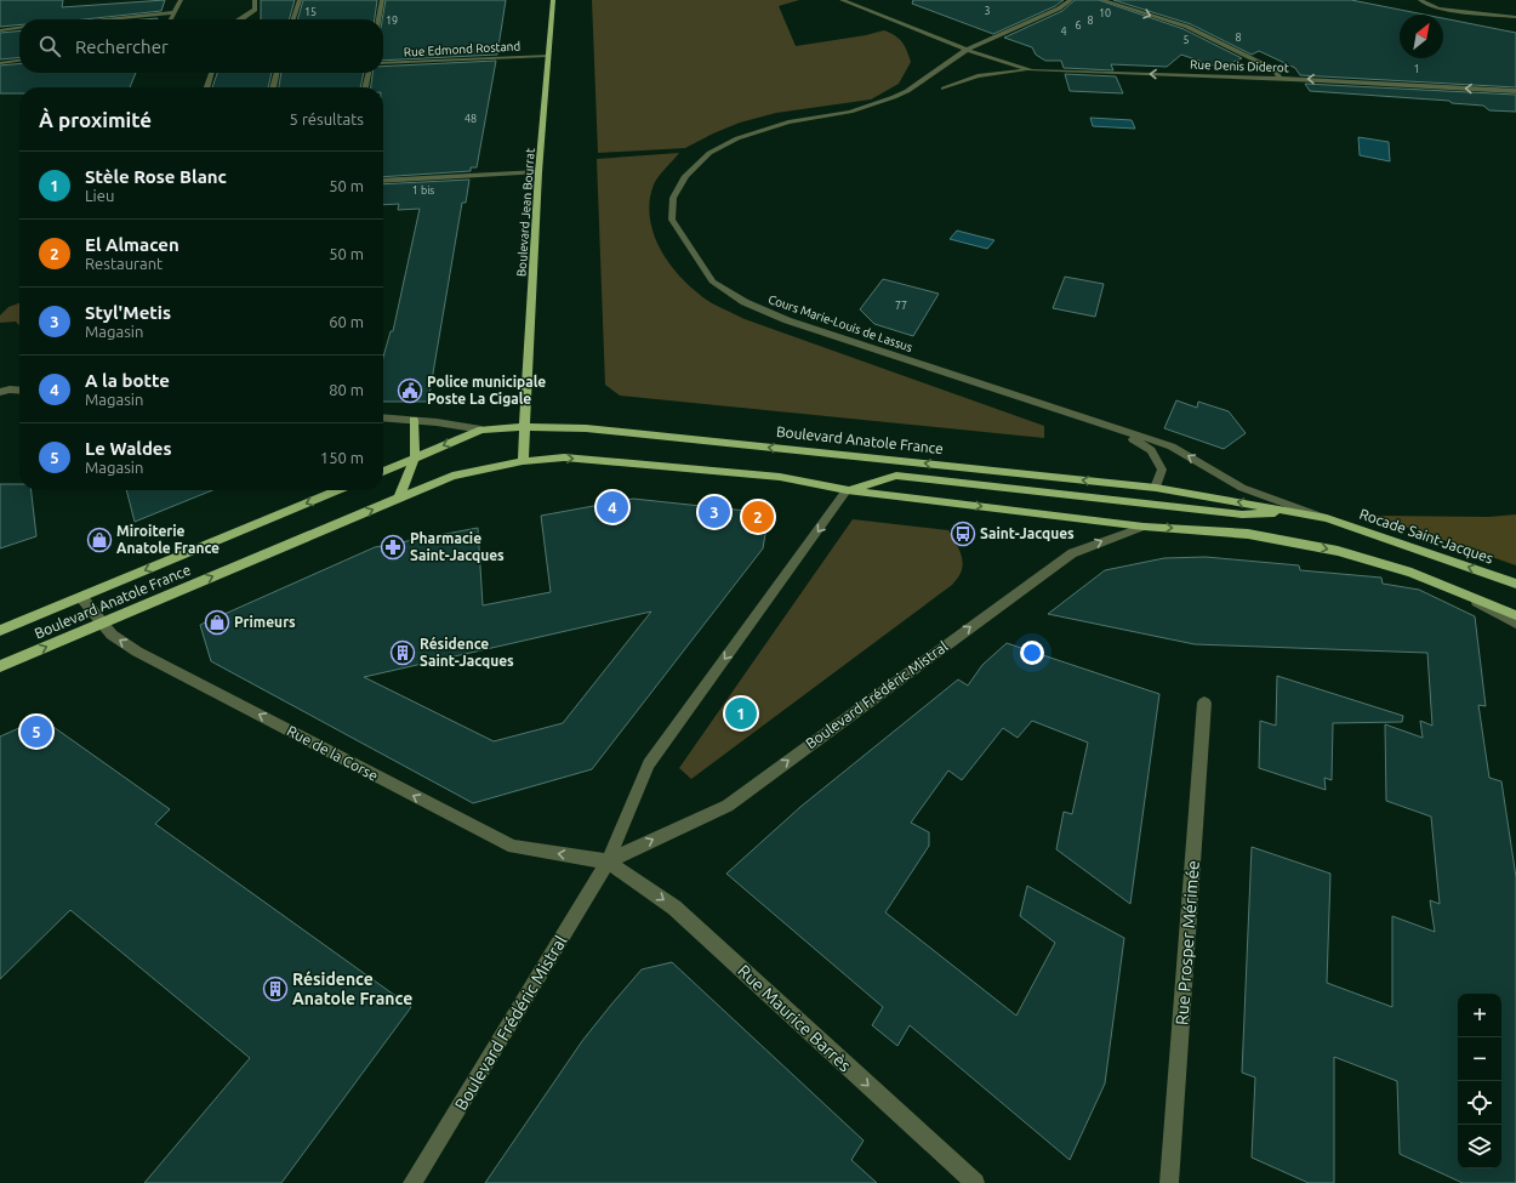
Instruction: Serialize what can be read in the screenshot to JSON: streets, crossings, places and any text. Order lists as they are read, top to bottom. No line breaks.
{"streets":{"main road":["Boulevard Jean Bourrat","Boulevard Anatole France","Rocade Saint-Jacques"],"street":["Rue Edmond Rostand","Rue Denis Diderot","Cours Marie-Louis de Lassus","Boulevard Frédéric Mistral","Rue de la Corse","Rue Prosper Mérimée","Rue Maurice Barrès"]},"crossings":[["Rue Edmond Rostand","Boulevard Jean Bourrat"],["Rue Denis Diderot","Cours Marie-Louis de Lassus"],["Boulevard Jean Bourrat","Boulevard Anatole France"],["Cours Marie-Louis de Lassus","Boulevard Anatole France"],["Cours Marie-Louis de Lassus","Rocade Saint-Jacques"],["Boulevard Anatole France","Rocade Saint-Jacques"],["Boulevard Anatole France","Boulevard Frédéric Mistral"],["Boulevard Anatole France","Rue de la Corse"],["Boulevard Frédéric Mistral","Rue de la Corse"],["Boulevard Frédéric Mistral","Rue Maurice Barrès"],["Rue de la Corse","Rue Maurice Barrès"]],"one_way":["Rocade Saint-Jacques","Rue de la Corse","Rue Maurice Barrès"],"places":{"public building":["Police municipale Poste La Cigale"],"bus stop":["Saint-Jacques"],"shop":["Miroiterie Anatole France","Primeurs"],"pharmacy":["Pharmacie Saint-Jacques"],"building":["Résidence Saint-Jacques","Résidence Anatole France"]},"house_numbers":["3","15","10","19","8","6","4","8","5","1","48","1 bis","77"],"north":"top right","page":{"search":"Rechercher","heading":["À proximité","5 résultats"],"list":[{"mark":"1","name":"Stèle Rose Blanc","note":"Lieu","value":"50 m"},{"mark":"2","name":"El Almacen","note":"Restaurant","value":"50 m"},{"mark":"3","name":"Styl'Metis","note":"Magasin","value":"60 m"},{"mark":"4","name":"A la botte","note":"Magasin","value":"80 m"},{"mark":"5","name":"Le Waldes","note":"Magasin","value":"150 m"}],"pins":["4","3","2","1","5"],"map_buttons":["+","−"]}}
